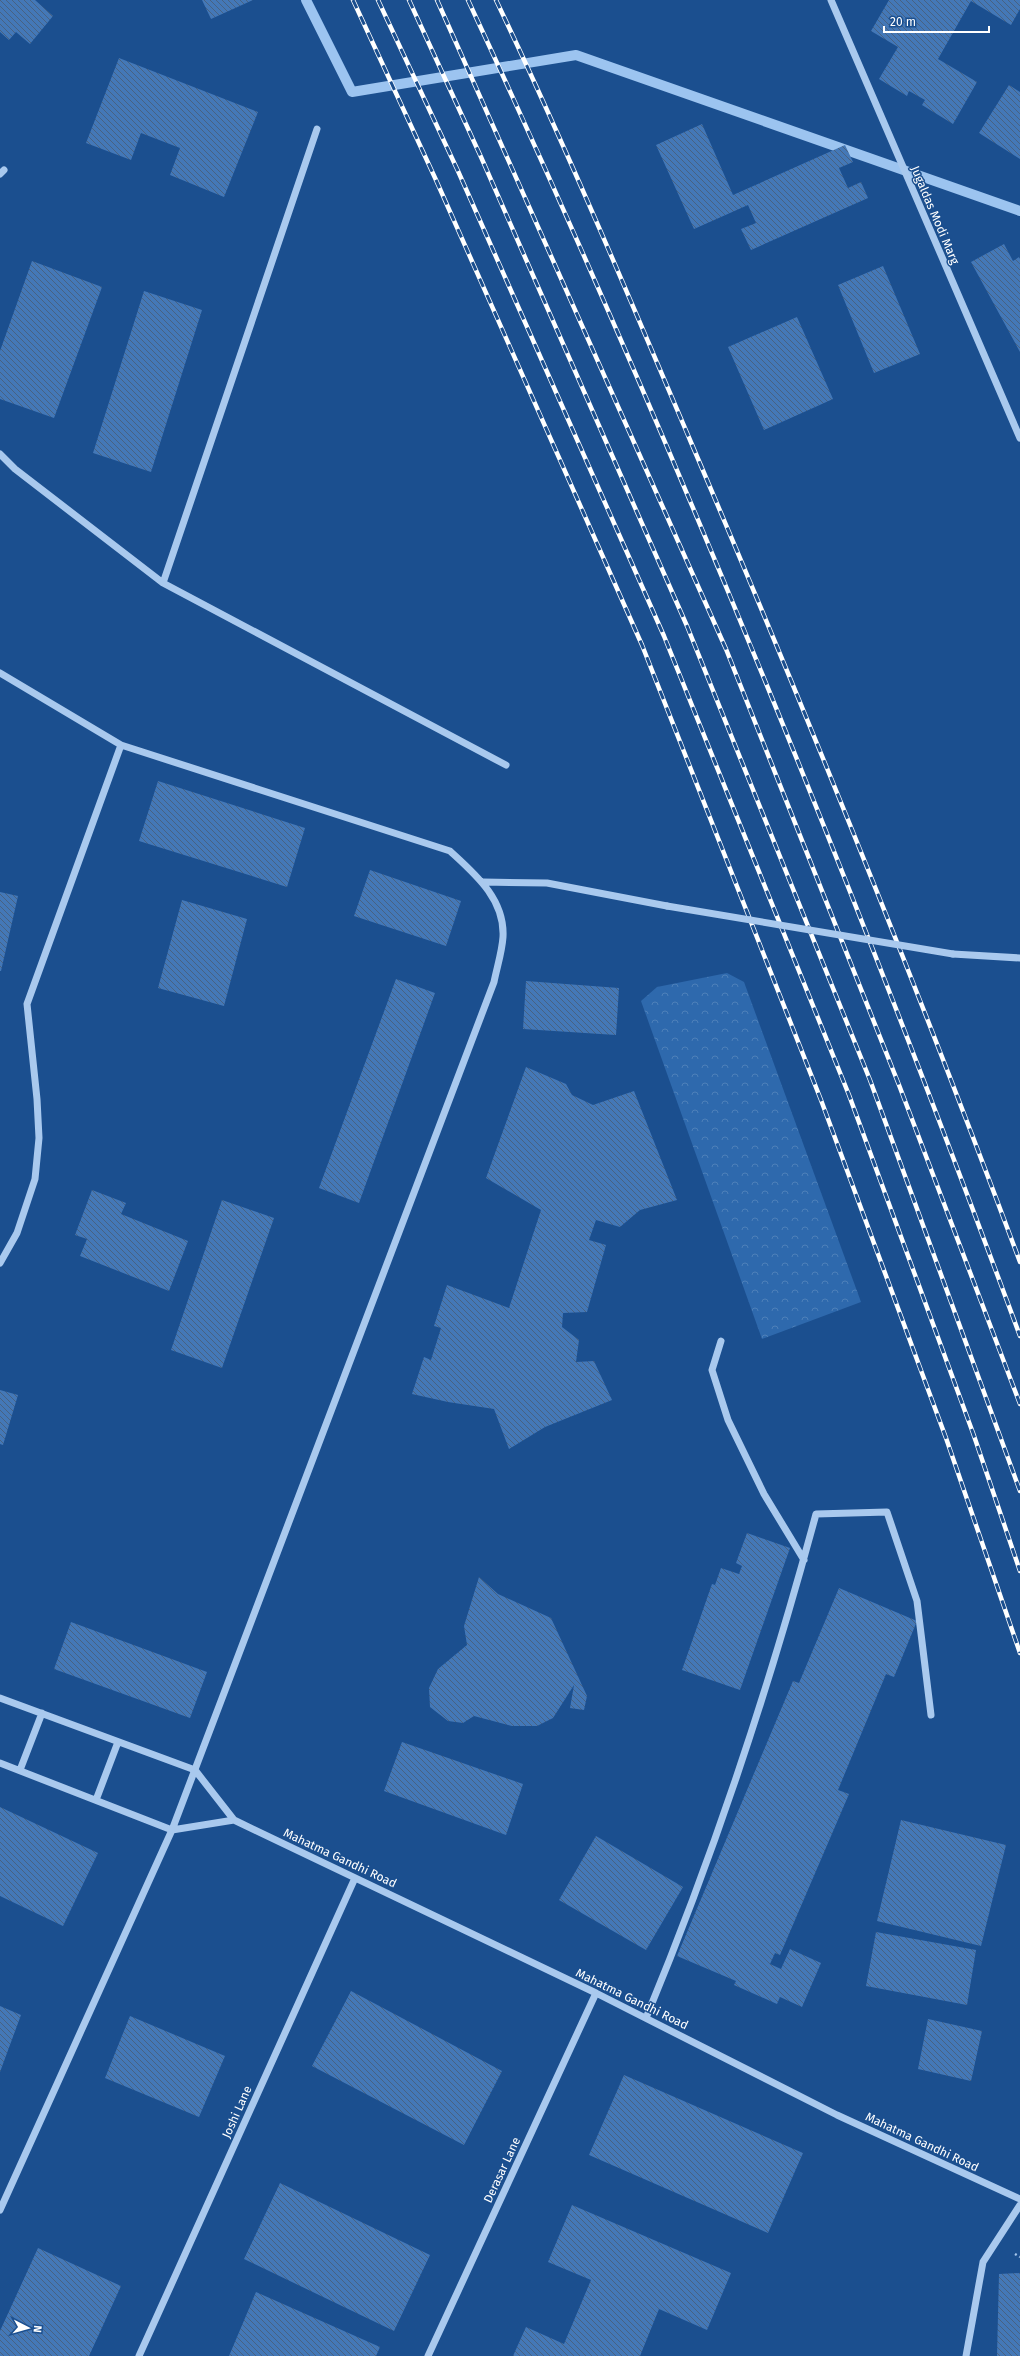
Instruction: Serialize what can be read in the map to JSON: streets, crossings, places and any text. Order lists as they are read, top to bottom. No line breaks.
{"streets":{"street":["Jugaldas Modi Marg","Mahatma Gandhi Road","Joshi Lane","Derasar Lane"]},"crossings":[["Mahatma Gandhi Road","Joshi Lane"],["Mahatma Gandhi Road","Derasar Lane"]],"scale_bar":"20 m","north":"right"}
